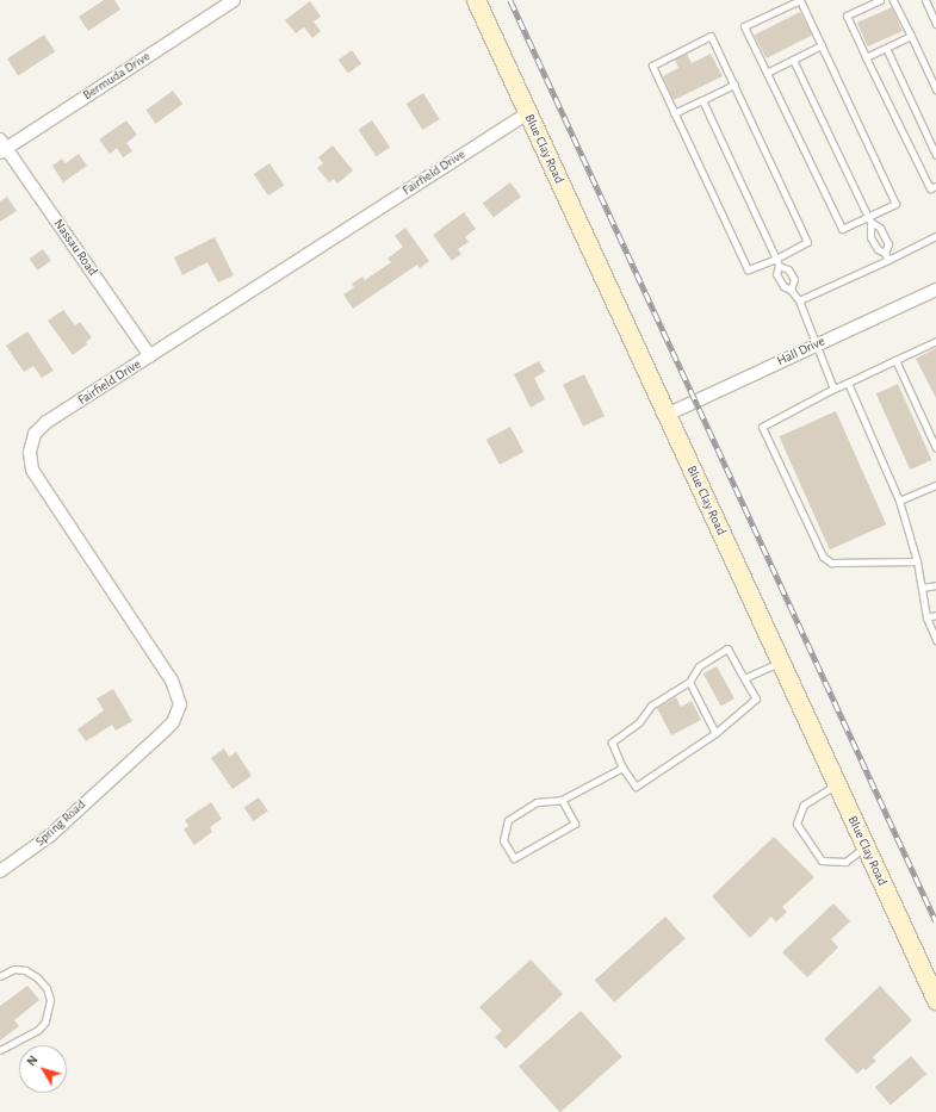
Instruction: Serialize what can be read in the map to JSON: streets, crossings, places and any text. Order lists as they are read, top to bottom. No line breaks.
{"streets":{"street":["Bermuda Drive","Blue Clay Road","Fairfield Drive","Nassau Road","Hall Drive","Spring Road"]},"crossings":[["Bermuda Drive","Nassau Road"],["Blue Clay Road","Fairfield Drive"],["Blue Clay Road","Hall Drive"],["Fairfield Drive","Nassau Road"],["Fairfield Drive","Spring Road"]],"north":"top left"}
